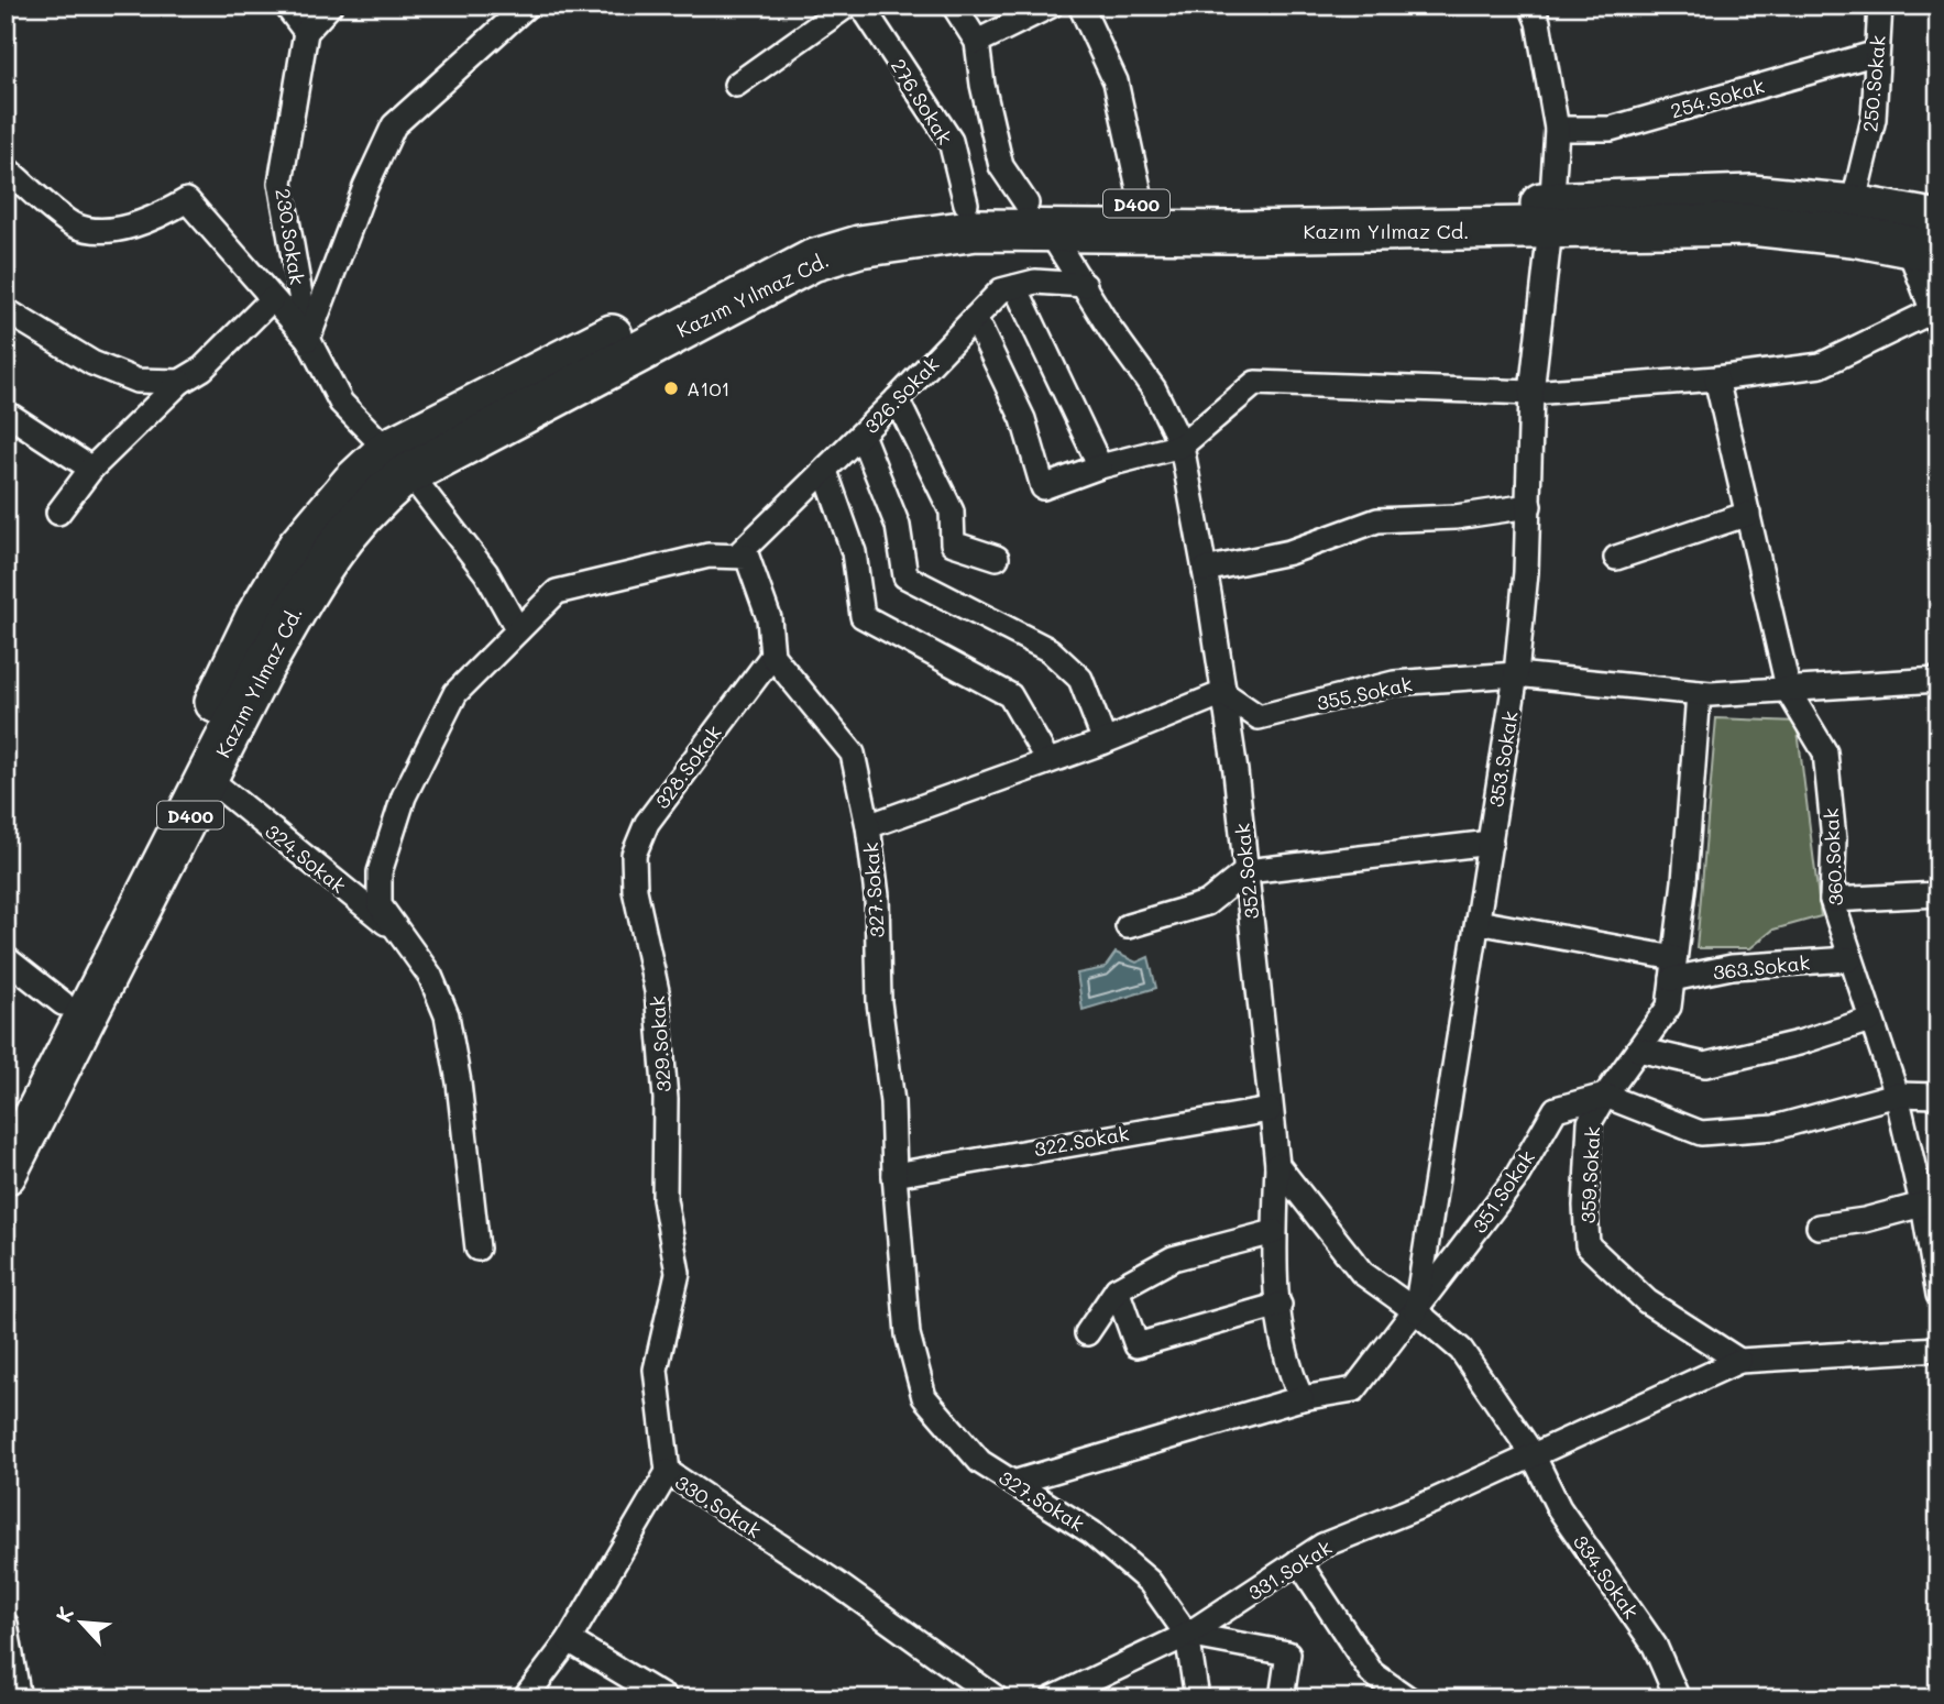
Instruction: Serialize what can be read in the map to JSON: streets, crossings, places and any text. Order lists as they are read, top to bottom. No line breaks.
{"streets":{"highway":["D400","Kazım Yılmaz Cd."],"street":["250.Sokak","254.Sokak","276.Sokak","230.Sokak","326.Sokak","355.Sokak","353.Sokak","328.Sokak","360.Sokak","324.Sokak","352.Sokak","327.Sokak","363.Sokak","329.Sokak","322.Sokak","359.Sokak","351.Sokak","330.Sokak","331.Sokak","334.Sokak"]},"crossings":[["250.Sokak","254.Sokak"],["250.Sokak","Kazım Yılmaz Cd."],["254.Sokak","353.Sokak"],["276.Sokak","Kazım Yılmaz Cd."],["Kazım Yılmaz Cd.","230.Sokak"],["Kazım Yılmaz Cd.","353.Sokak"],["Kazım Yılmaz Cd.","324.Sokak"],["Kazım Yılmaz Cd.","352.Sokak"],["326.Sokak","352.Sokak"],["355.Sokak","353.Sokak"],["355.Sokak","360.Sokak"],["355.Sokak","352.Sokak"],["355.Sokak","359.Sokak"],["353.Sokak","351.Sokak"],["328.Sokak","327.Sokak"],["328.Sokak","329.Sokak"],["360.Sokak","363.Sokak"],["352.Sokak","322.Sokak"],["352.Sokak","351.Sokak"],["327.Sokak","322.Sokak"],["327.Sokak","351.Sokak"],["327.Sokak","331.Sokak"],["363.Sokak","359.Sokak"],["329.Sokak","330.Sokak"],["359.Sokak","351.Sokak"],["359.Sokak","331.Sokak"],["331.Sokak","334.Sokak"]],"places":["A101"],"north":"top left"}
